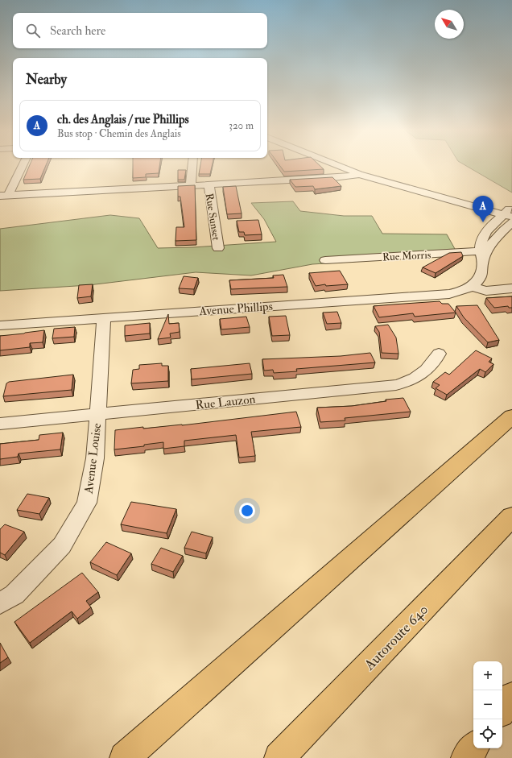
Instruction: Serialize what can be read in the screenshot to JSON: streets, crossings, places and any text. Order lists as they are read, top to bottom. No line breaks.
{"streets":{"main road":["Autoroute 640"],"street":["Rue Sunset","Rue Morris","Avenue Phillips","Rue Lauzon","Avenue Louise"]},"crossings":[["Rue Morris","Avenue Phillips"],["Avenue Phillips","Avenue Louise"],["Rue Lauzon","Avenue Louise"]],"north":"top left","page":{"search":"Search here","heading":"Nearby","list":[{"mark":"A","name":"ch. des Anglais / rue Phillips","note":"Bus stop · Chemin des Anglais","value":"320 m"}],"pins":"A","map_buttons":["+","−"]}}
